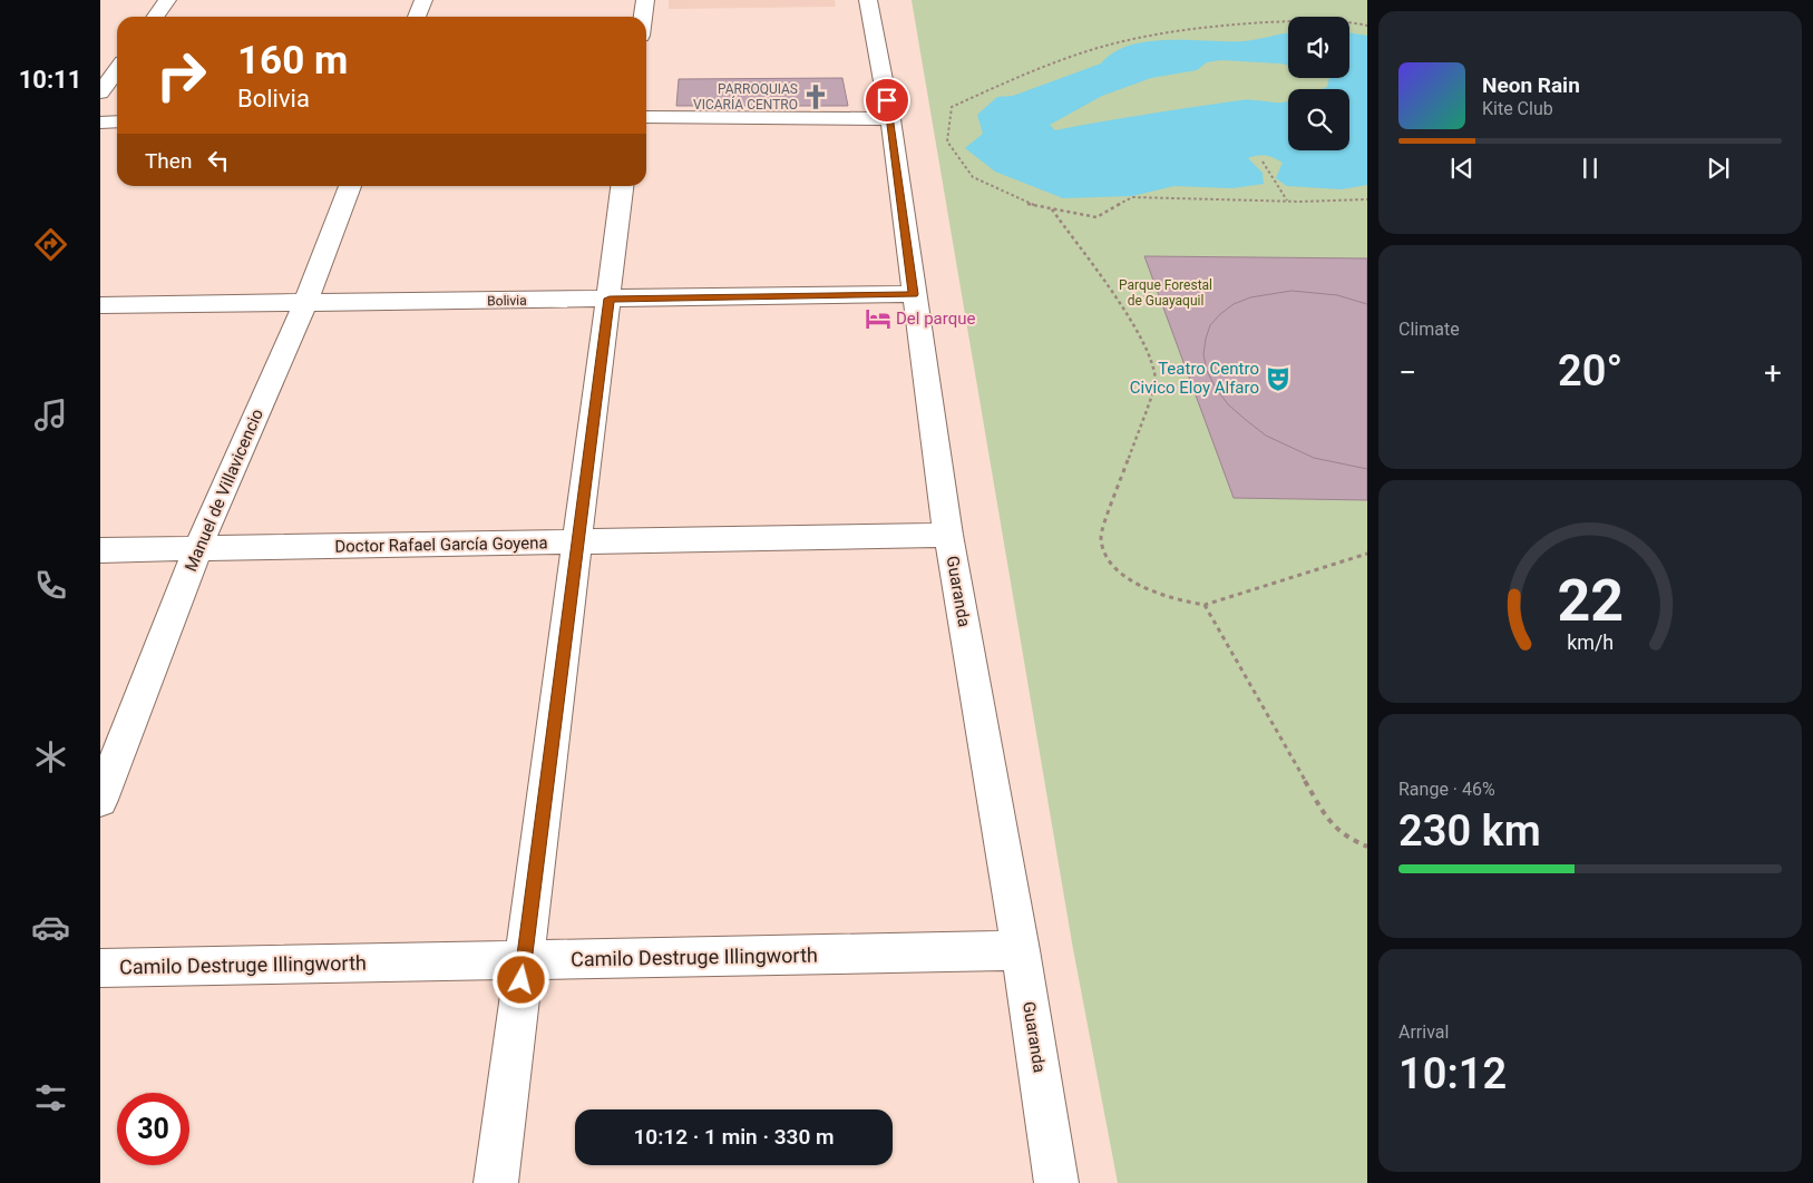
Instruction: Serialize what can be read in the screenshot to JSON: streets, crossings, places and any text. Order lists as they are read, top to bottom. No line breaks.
{"streets":{"street":["Bolivia","Manuel de Villavicencio","Doctor Rafael García Goyena","Guaranda","Camilo Destruge Illingworth"]},"crossings":[["Bolivia","Manuel de Villavicencio"],["Bolivia","Guaranda"],["Manuel de Villavicencio","Doctor Rafael García Goyena"],["Doctor Rafael García Goyena","Guaranda"],["Guaranda","Camilo Destruge Illingworth"]],"parks":["Parque Forestal de Guayaquil"],"places":{"church":["PARROQUIAS VICARÍA CENTRO"],"hotel":["Del parque"],"theatre":["Teatro Centro Civico Eloy Alfaro"]},"page":{"tabs":"10:11","turn":["160 m","Bolivia"],"song":["Neon Rain","Kite Club"],"then":"Then","tile":["Climate",["Range · 46%","230 km"],["Arrival","10:12"]],"heat":["−","20°","+"],"limit":"30","trip":"10:12 · 1 min · 330 m","gauge":["22","km/h"]}}
